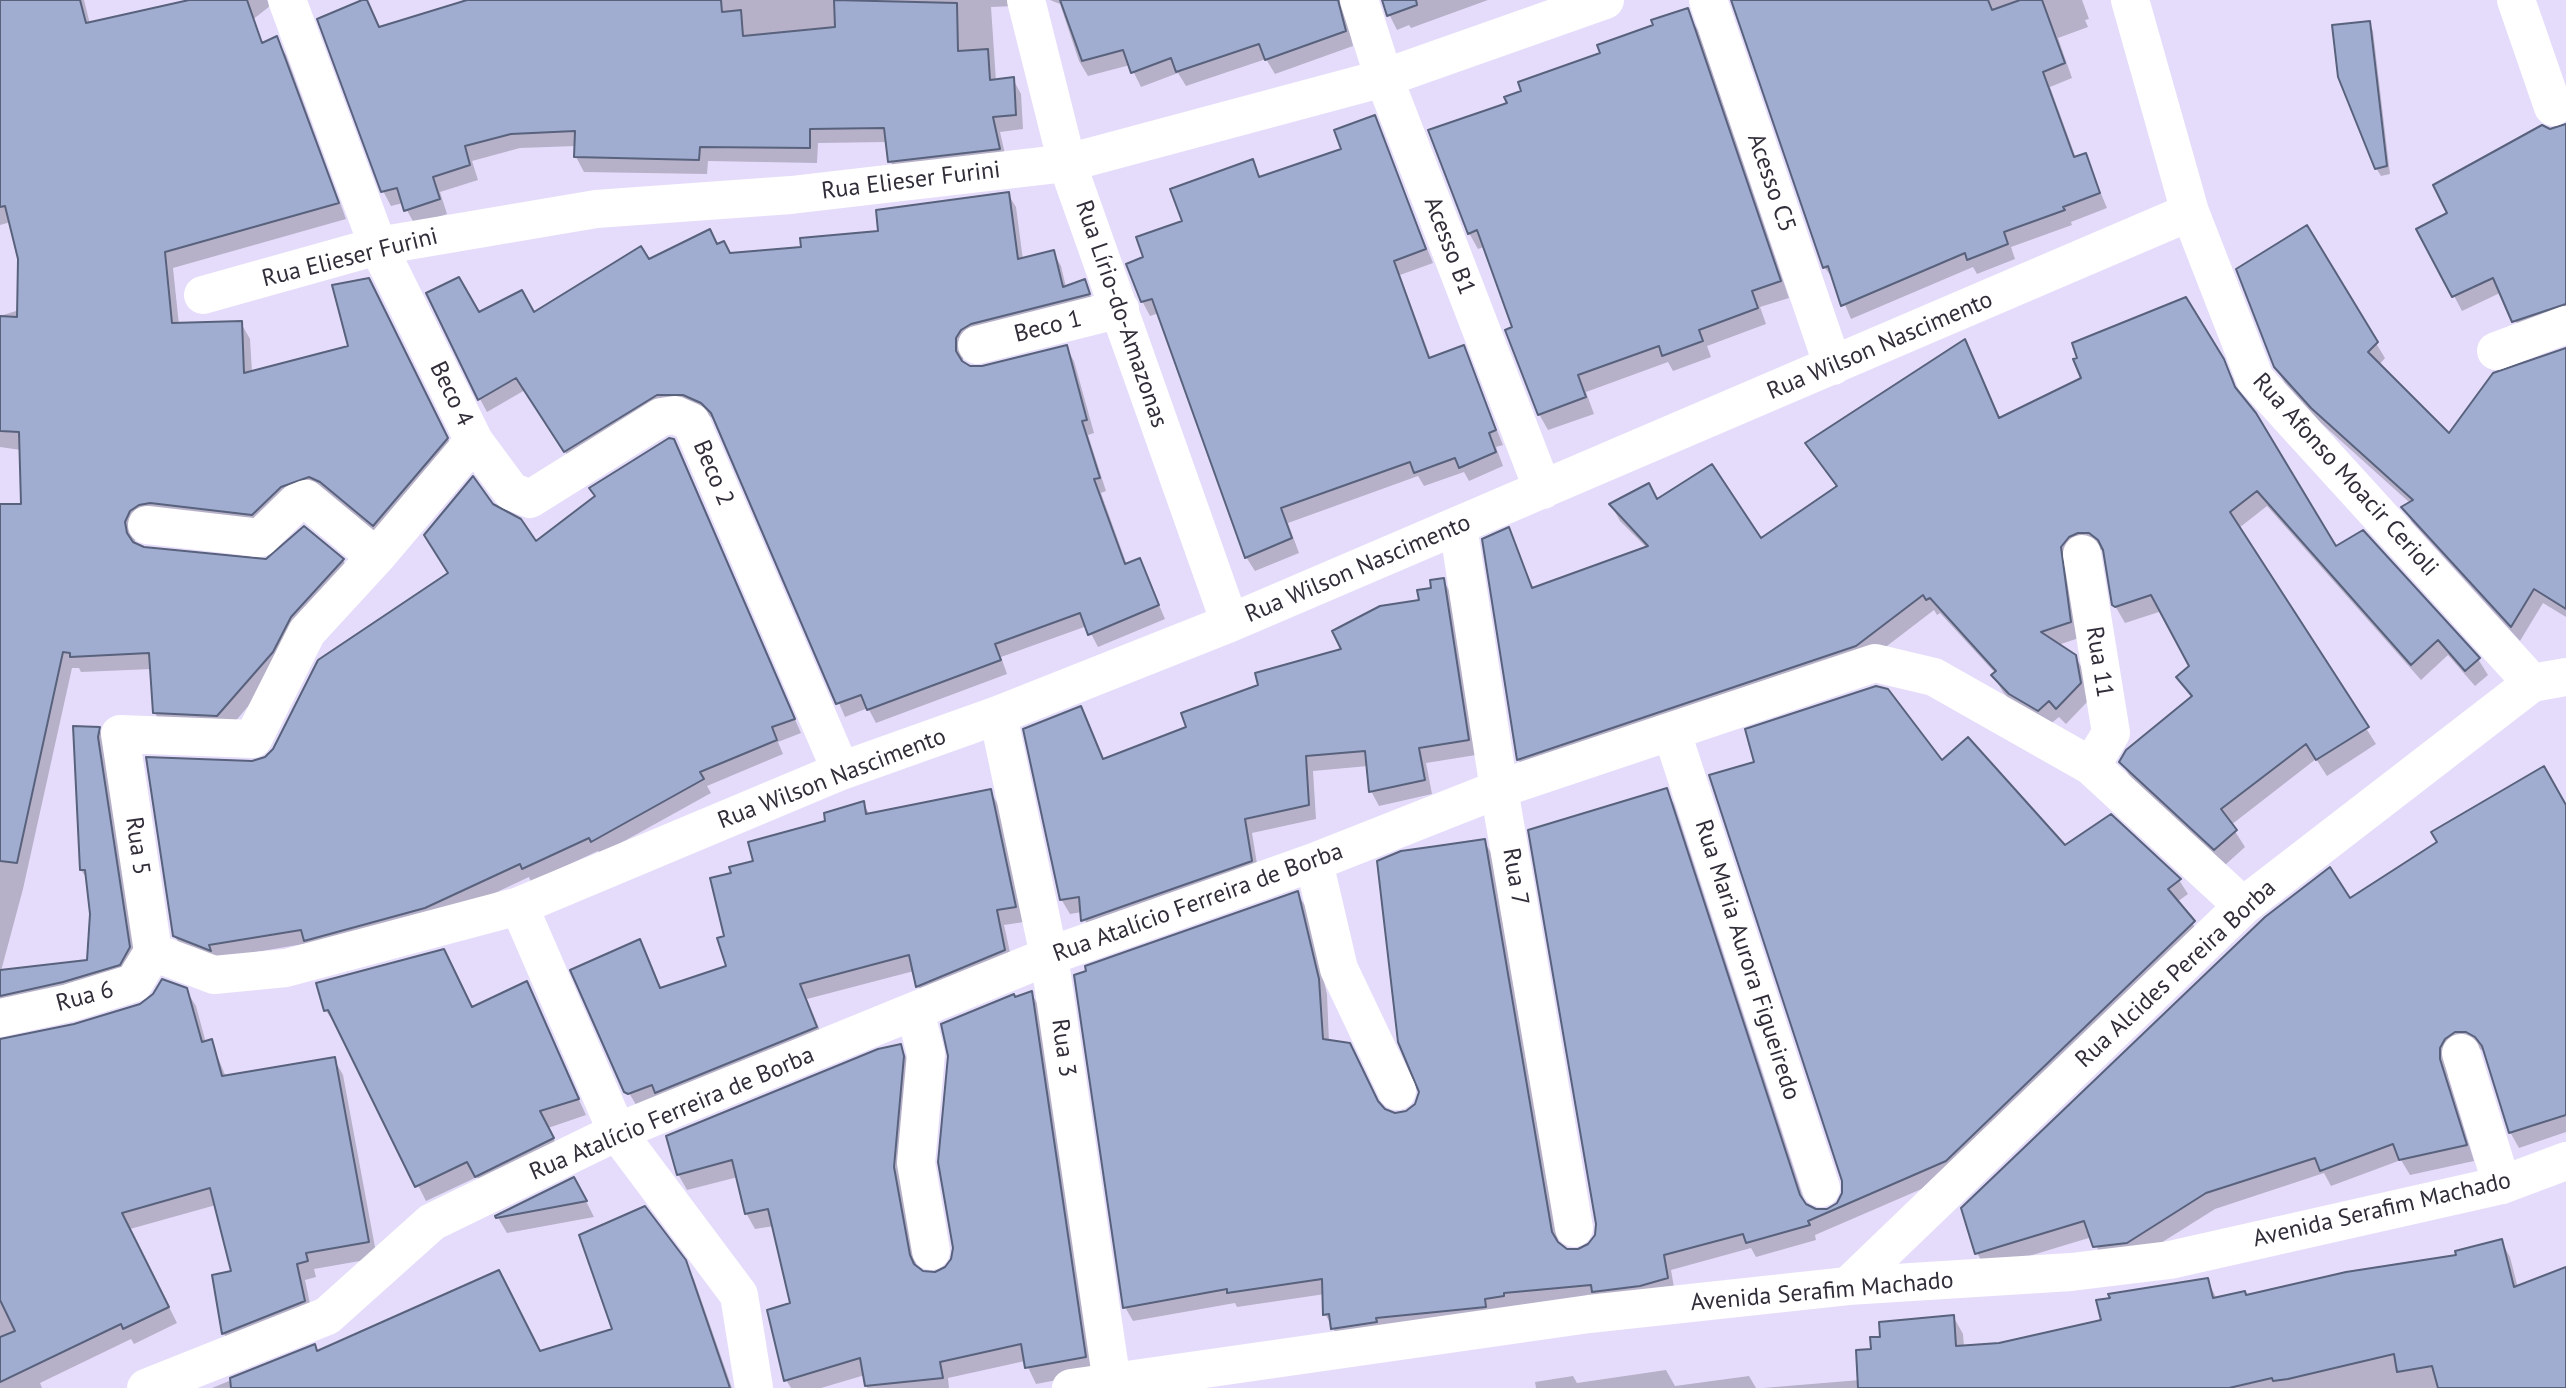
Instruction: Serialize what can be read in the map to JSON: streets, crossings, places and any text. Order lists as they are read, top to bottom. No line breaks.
{"streets":{"street":["Rua Elieser Furini","Acesso C5","Acesso B1","Rua Lírio-do-Amazonas","Beco 1","Rua Wilson Nascimento","Beco 4","Beco 2","Rua Afonso Moacir Cerioli","Rua 11","Rua 5","Rua 7","Rua Atalício Ferreira de Borba","Rua Maria Aurora Figueiredo","Rua Alcides Pereira Borba","Rua 6","Rua 3","Avenida Serafim Machado"]},"crossings":[["Rua Elieser Furini","Acesso B1"],["Rua Elieser Furini","Rua Lírio-do-Amazonas"],["Rua Elieser Furini","Beco 4"],["Acesso C5","Rua Wilson Nascimento"],["Acesso B1","Rua Wilson Nascimento"],["Rua Lírio-do-Amazonas","Beco 1"],["Rua Lírio-do-Amazonas","Rua Wilson Nascimento"],["Rua Wilson Nascimento","Beco 2"],["Rua Wilson Nascimento","Rua Afonso Moacir Cerioli"],["Rua Wilson Nascimento","Rua 5"],["Rua Wilson Nascimento","Rua 7"],["Rua Wilson Nascimento","Rua 6"],["Rua Wilson Nascimento","Rua 3"],["Beco 4","Beco 2"],["Beco 4","Rua 5"],["Rua Afonso Moacir Cerioli","Rua Alcides Pereira Borba"],["Rua 11","Rua Atalício Ferreira de Borba"],["Rua 5","Rua 6"],["Rua 7","Rua Atalício Ferreira de Borba"],["Rua Atalício Ferreira de Borba","Rua Maria Aurora Figueiredo"],["Rua Atalício Ferreira de Borba","Rua Alcides Pereira Borba"],["Rua Atalício Ferreira de Borba","Rua 3"],["Rua Alcides Pereira Borba","Avenida Serafim Machado"],["Rua 3","Avenida Serafim Machado"]]}
